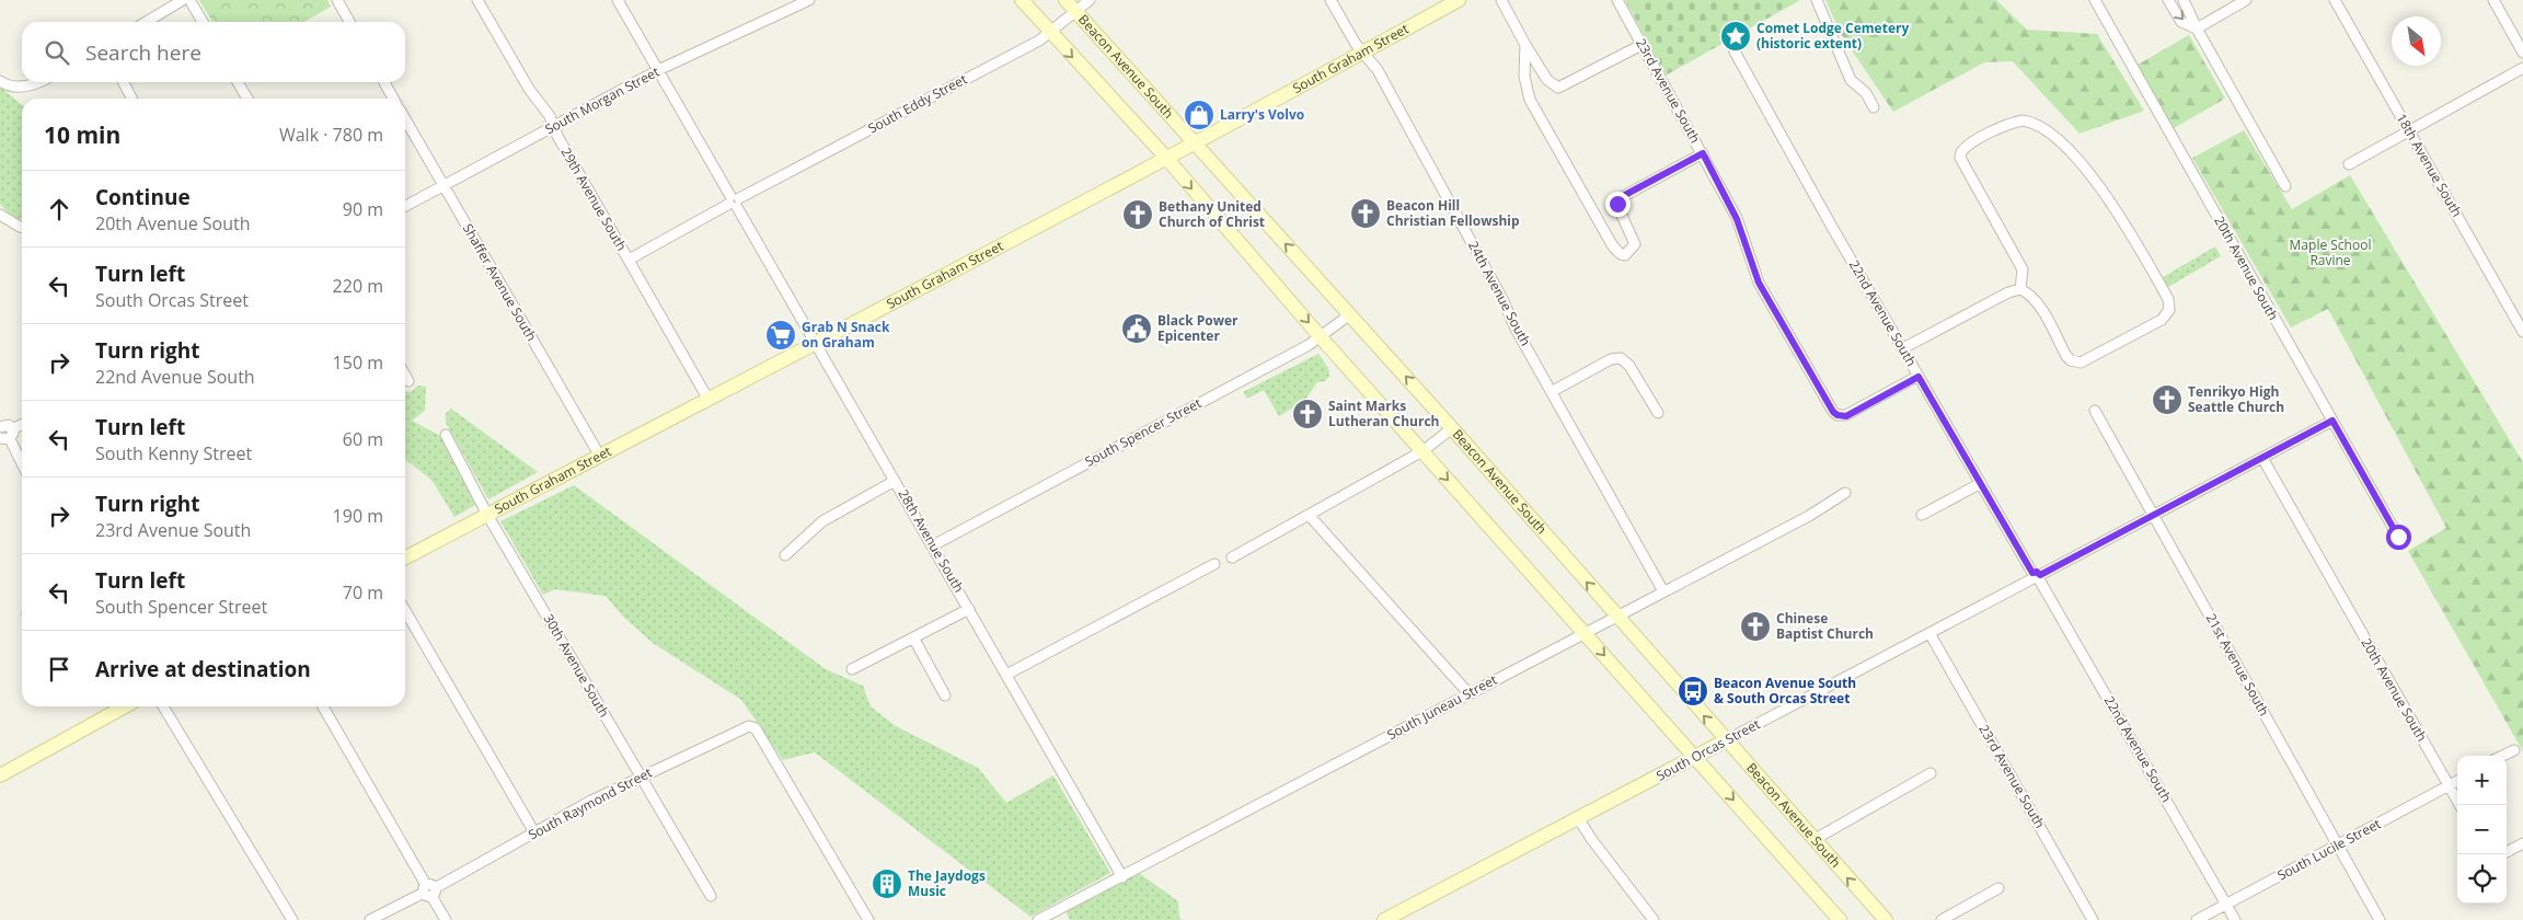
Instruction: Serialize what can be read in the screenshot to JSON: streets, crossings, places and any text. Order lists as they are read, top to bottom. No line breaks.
{"streets":{"main road":["South Graham Street","Beacon Avenue South","South Orcas Street"],"street":["23rd Avenue South","South Morgan Street","South Eddy Street","18th Avenue South","29th Avenue South","20th Avenue South","Shaffer Avenue South","24th Avenue South","22nd Avenue South","South Spencer Street","28th Avenue South","21st Avenue South","30th Avenue South","South Juneau Street","South Raymond Street","South Lucile Street"]},"crossings":[["South Graham Street","Beacon Avenue South"],["South Graham Street","29th Avenue South"],["South Graham Street","Shaffer Avenue South"],["South Graham Street","24th Avenue South"],["South Graham Street","28th Avenue South"],["South Graham Street","30th Avenue South"],["Beacon Avenue South","South Eddy Street"],["Beacon Avenue South","South Spencer Street"],["Beacon Avenue South","South Juneau Street"],["Beacon Avenue South","South Orcas Street"],["23rd Avenue South","22nd Avenue South"],["23rd Avenue South","South Orcas Street"],["South Morgan Street","29th Avenue South"],["South Morgan Street","Shaffer Avenue South"],["South Morgan Street","28th Avenue South"],["South Eddy Street","29th Avenue South"],["South Eddy Street","28th Avenue South"],["20th Avenue South","South Orcas Street"],["20th Avenue South","South Lucile Street"],["24th Avenue South","South Juneau Street"],["22nd Avenue South","South Orcas Street"],["22nd Avenue South","South Lucile Street"],["South Spencer Street","28th Avenue South"],["28th Avenue South","South Juneau Street"],["21st Avenue South","South Orcas Street"],["21st Avenue South","South Lucile Street"],["30th Avenue South","South Raymond Street"]],"parks":["Maple School Ravine"],"places":{"place":["Comet Lodge Cemetery (historic extent)"],"shop":["Larry's Volvo"],"church":["Beacon Hill Christian Fellowship","Bethany United Church of Christ","Tenrikyo High Seattle Church","Saint Marks Lutheran Church","Chinese Baptist Church"],"public building":["Black Power Epicenter"],"supermarket":["Grab N Snack on Graham"],"bus stop":["Beacon Avenue South & South Orcas Street"],"building":["The Jaydogs Music"]},"north":"bottom right","page":{"search":"Search here","heading":["10 min","Walk · 780 m"],"list":[["Continue","20th Avenue South","90 m"],["Turn left","South Orcas Street","220 m"],["Turn right","22nd Avenue South","150 m"],["Turn left","South Kenny Street","60 m"],["Turn right","23rd Avenue South","190 m"],["Turn left","South Spencer Street","70 m"],"Arrive at destination"],"map_buttons":["+","−"]}}
